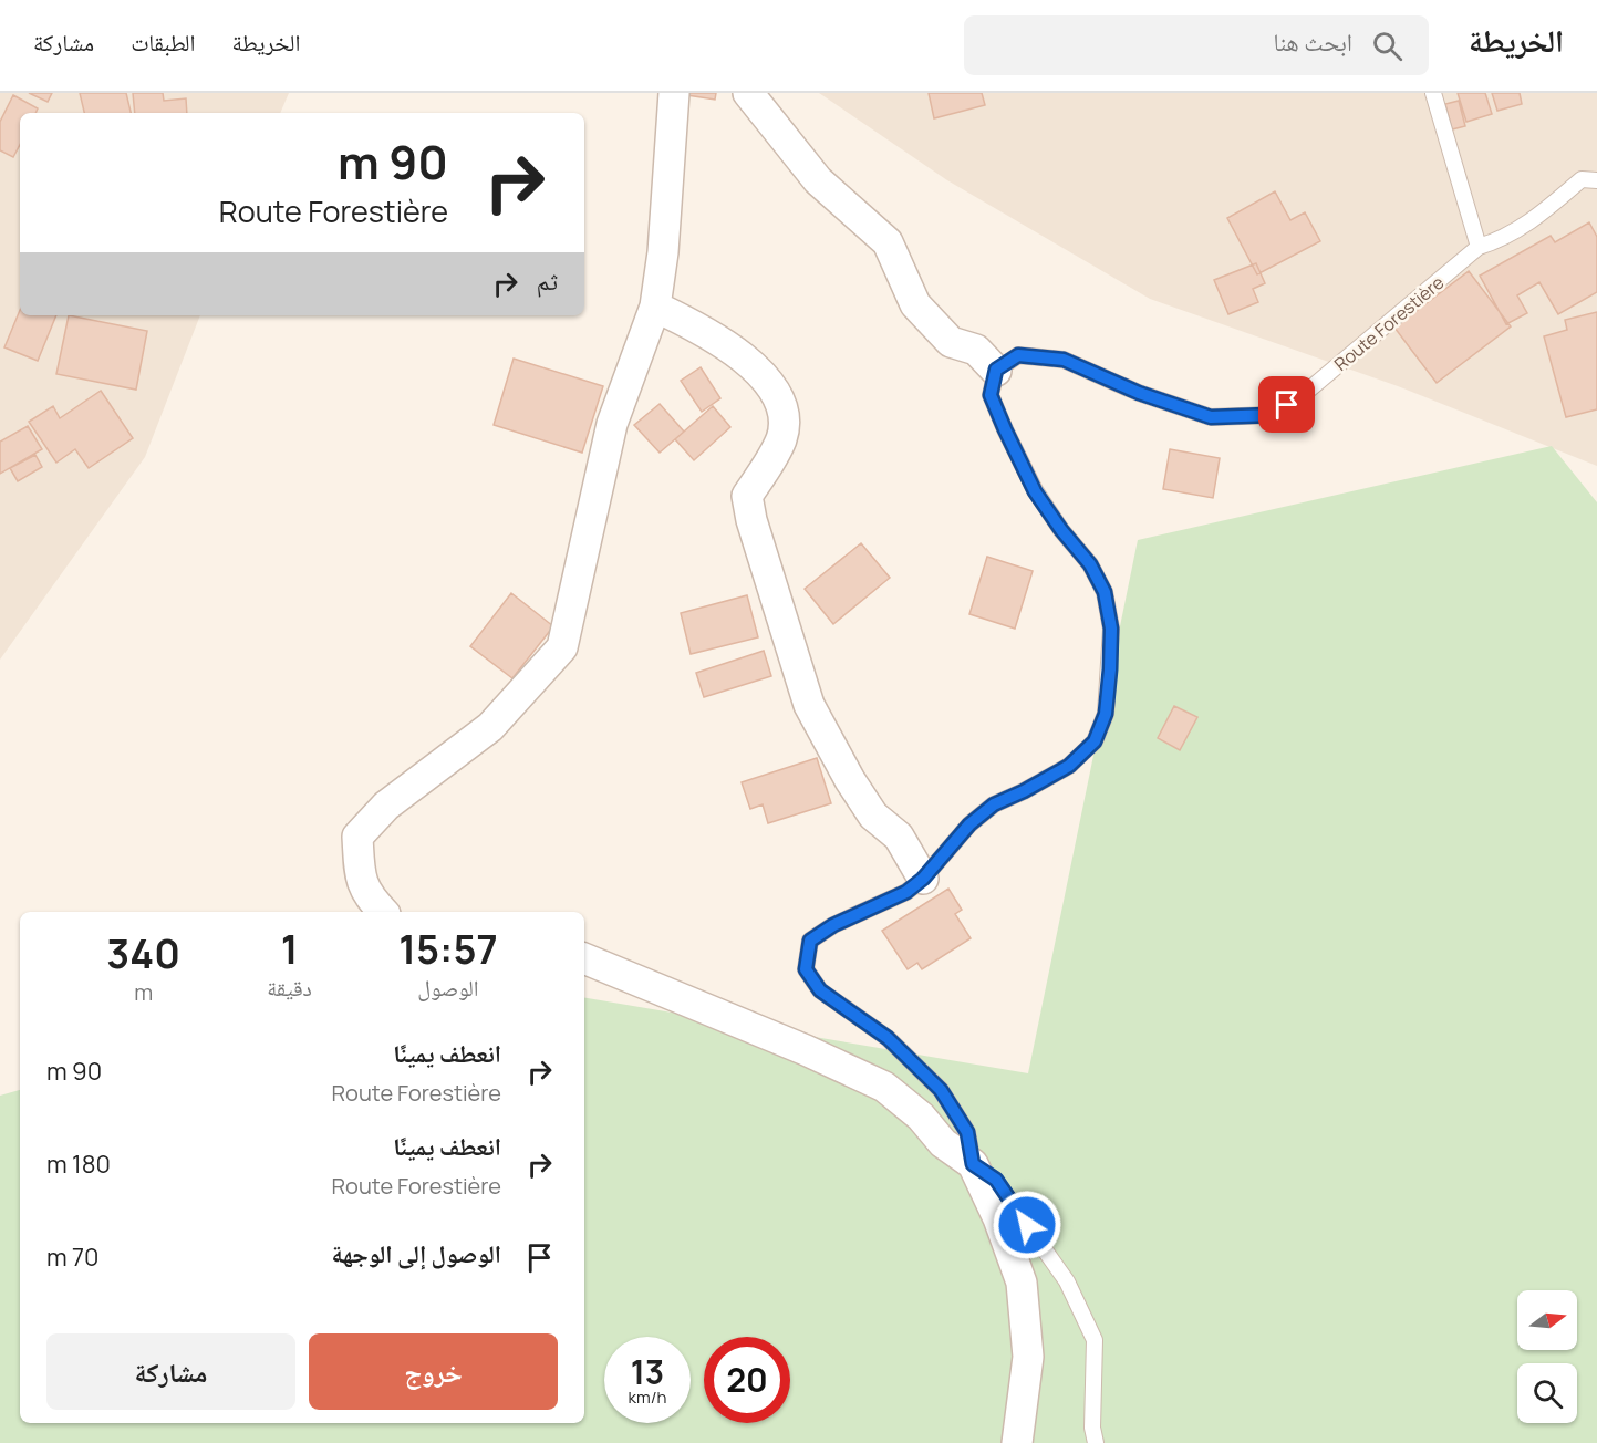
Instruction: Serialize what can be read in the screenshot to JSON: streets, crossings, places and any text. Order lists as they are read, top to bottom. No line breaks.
{"streets":{"lane":["Route Forestière"]},"north":"right","page":{"header":"الخريطة","search":"ابحث هنا","nav":["الخريطة","الطبقات","مشاركة"],"turn":["90 m","Route Forestière"],"then":"ثم","eta":["15:57","الوصول","1","دقيقة","340","m"],"list":[{"name":"انعطف يمينًا","note":"Route Forestière","value":"90 m"},{"name":"انعطف يمينًا","note":"Route Forestière","value":"180 m"},{"name":"الوصول إلى الوجهة","value":"70 m"}],"buttons":["خروج","مشاركة"],"speed":"13 km/h","limit":"20"}}
